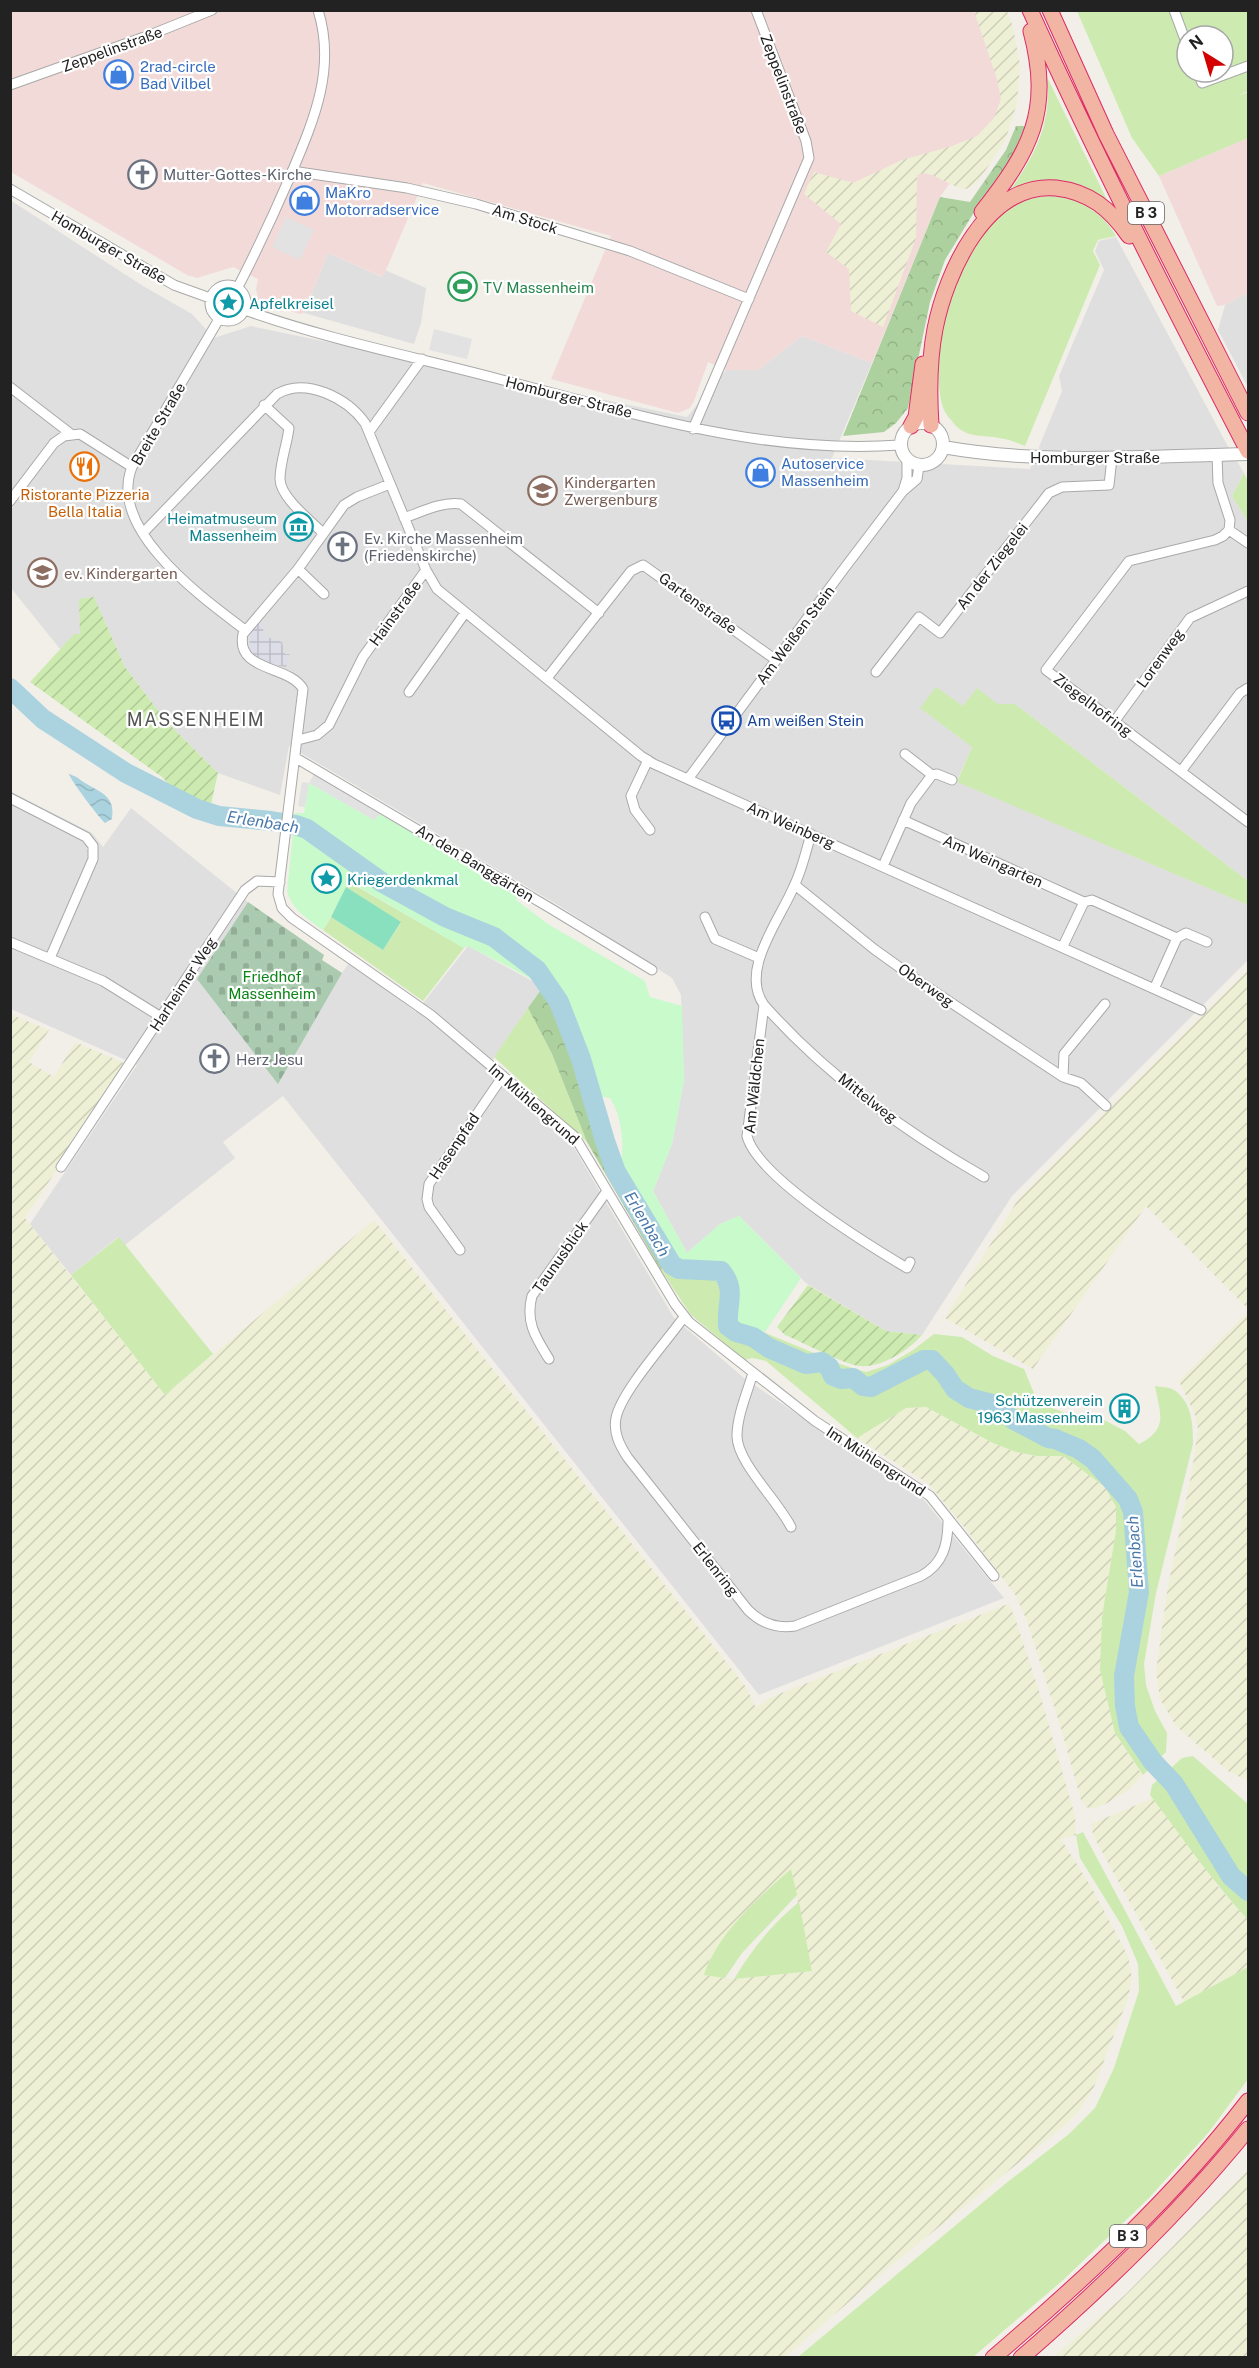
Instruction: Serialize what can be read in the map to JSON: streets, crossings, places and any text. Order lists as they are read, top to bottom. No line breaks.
{"streets":{"highway":["B 3"],"street":["Zeppelinstraße","Am Stock","Homburger Straße","Breite Straße","An der Ziegelei","Gartenstraße","Hainstraße","Am Weißen Stein","Lorenweg","Ziegelhofring","Am Weinberg","Am Weingarten","An den Banggärten","Harheimer Weg","Oberweg","Am Wäldchen","Mittelweg","Im Mühlengrund","Hasenpfad","Taunusblick","Erlenring"]},"crossings":[["Zeppelinstraße","Am Stock"],["B 3","Homburger Straße"],["Homburger Straße","Breite Straße"],["Homburger Straße","An der Ziegelei"],["Homburger Straße","Am Weißen Stein"],["Breite Straße","Hainstraße"],["Gartenstraße","Am Weißen Stein"],["Gartenstraße","Am Weinberg"],["Hainstraße","Am Weinberg"],["Am Weißen Stein","Am Weinberg"],["Lorenweg","Ziegelhofring"],["Am Weinberg","Am Wäldchen"],["Harheimer Weg","Im Mühlengrund"],["Oberweg","Am Wäldchen"],["Am Wäldchen","Mittelweg"],["Im Mühlengrund","Hasenpfad"],["Im Mühlengrund","Taunusblick"],["Im Mühlengrund","Erlenring"]],"districts":["MASSENHEIM"],"water":["Erlenbach"],"parks":["Friedhof Massenheim"],"places":{"shop":["2rad-circle Bad Vilbel","MaKro Motorradservice","Autoservice Massenheim"],"church":["Mutter-Gottes-Kirche","Ev. Kirche Massenheim (Friedenskirche)","Herz Jesu"],"sports":["TV Massenheim"],"place":["Apfelkreisel","Kriegerdenkmal"],"restaurant":["Ristorante Pizzeria Bella Italia"],"school or university":["Kindergarten Zwergenburg","ev. Kindergarten"],"museum":["Heimatmuseum Massenheim"],"bus stop":["Am weißen Stein"],"building":["Schützenverein 1963 Massenheim"]},"north":"top left"}
